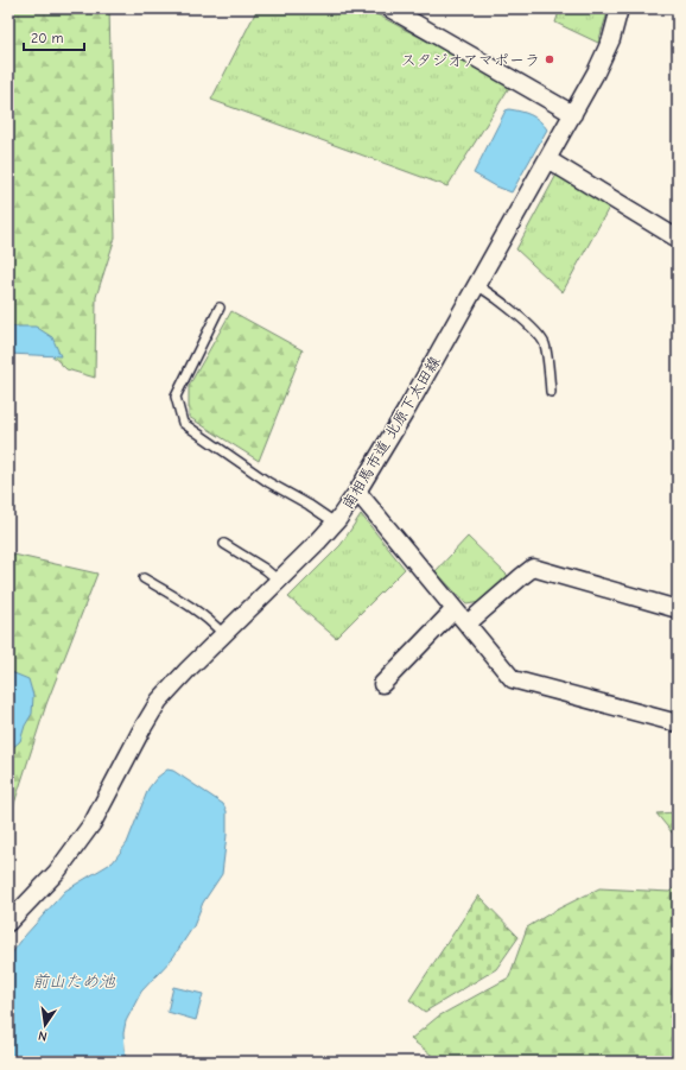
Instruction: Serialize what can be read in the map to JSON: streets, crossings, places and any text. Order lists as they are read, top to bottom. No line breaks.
{"streets":{"street":["南相馬市道 北原下太田線"]},"water":["前山ため池"],"places":["スタジオアマポーラ"],"scale_bar":"20 m","north":"bottom"}
